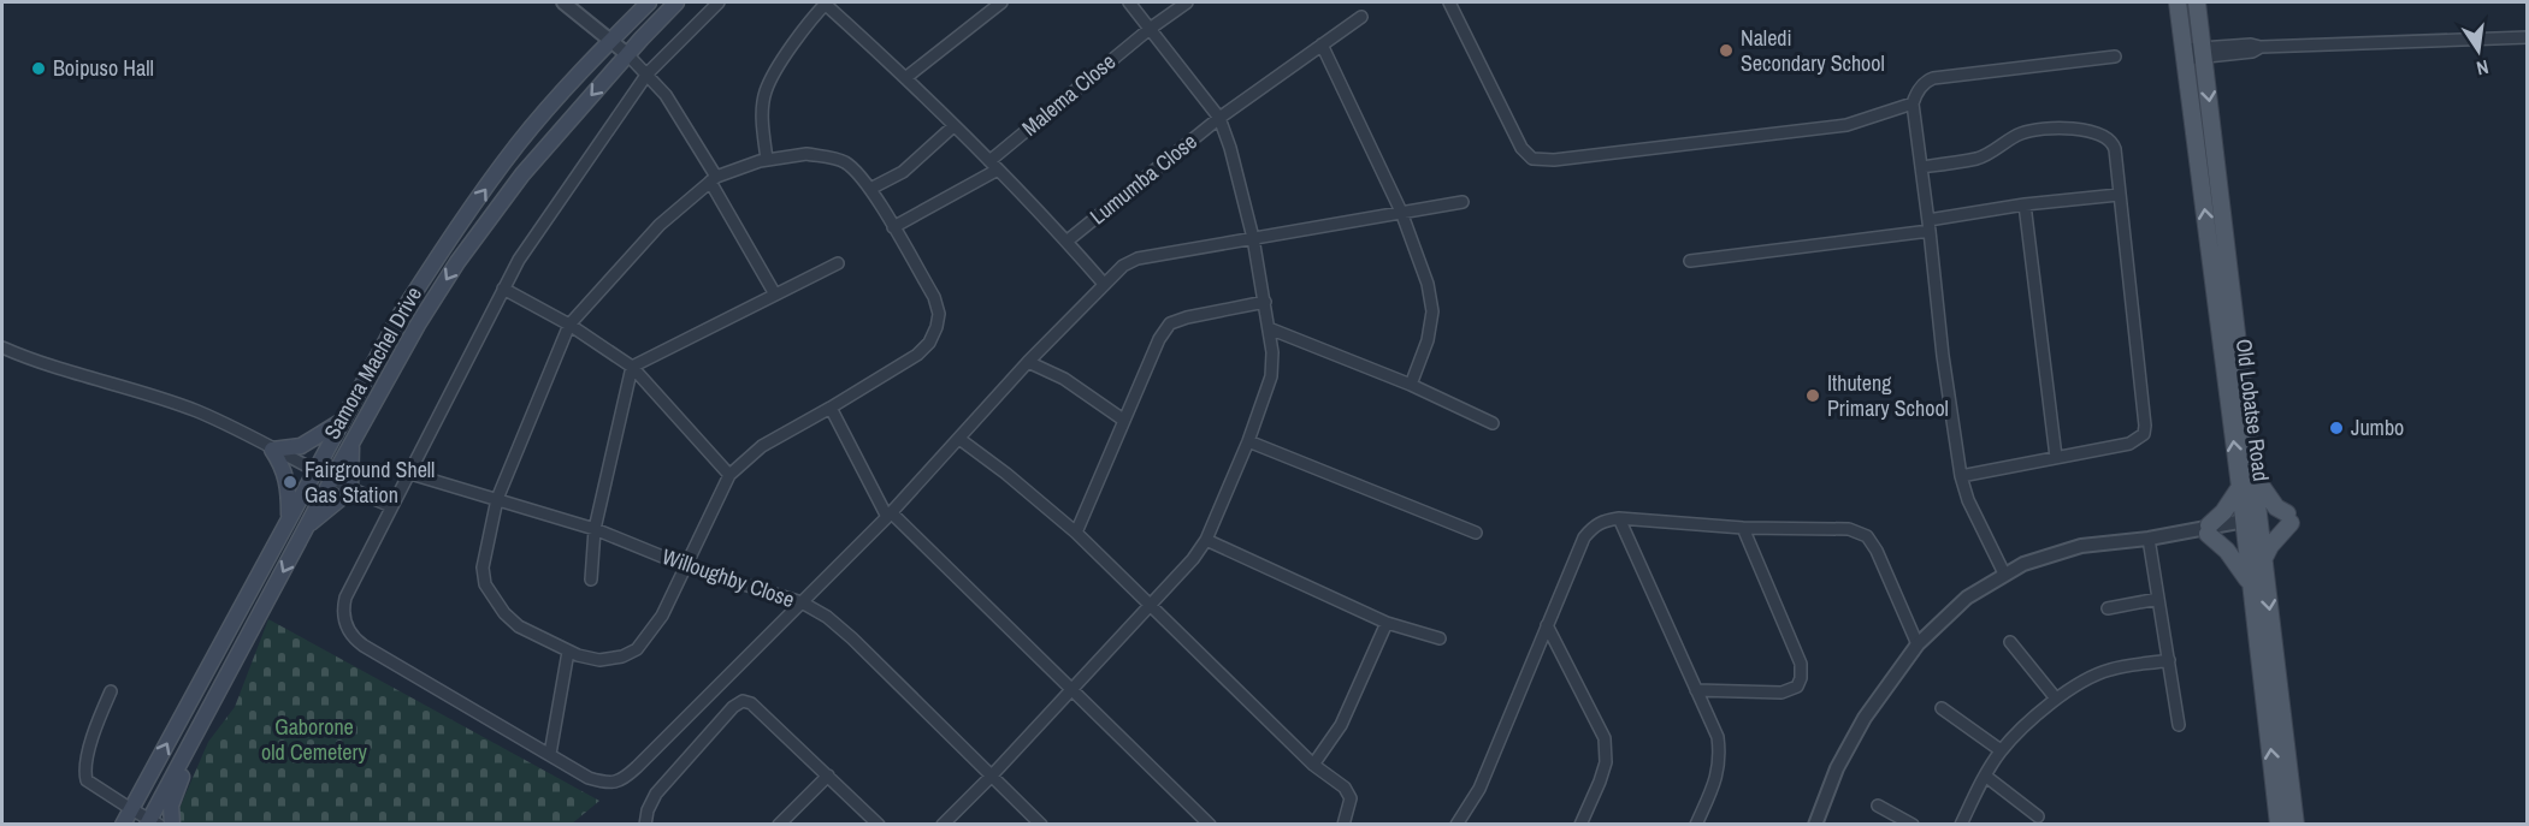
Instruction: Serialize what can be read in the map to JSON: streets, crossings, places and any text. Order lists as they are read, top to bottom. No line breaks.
{"streets":{"main road":["Samora Machel Drive","Old Lobatse Road"],"street":["Malema Close","Lumumba Close","Willoughby Close"]},"parks":["Gaborone old Cemetery"],"places":["Naledi Secondary School","Boipuso Hall","Ithuteng Primary School","Jumbo","Fairground Shell Gas Station"],"north":"bottom"}
